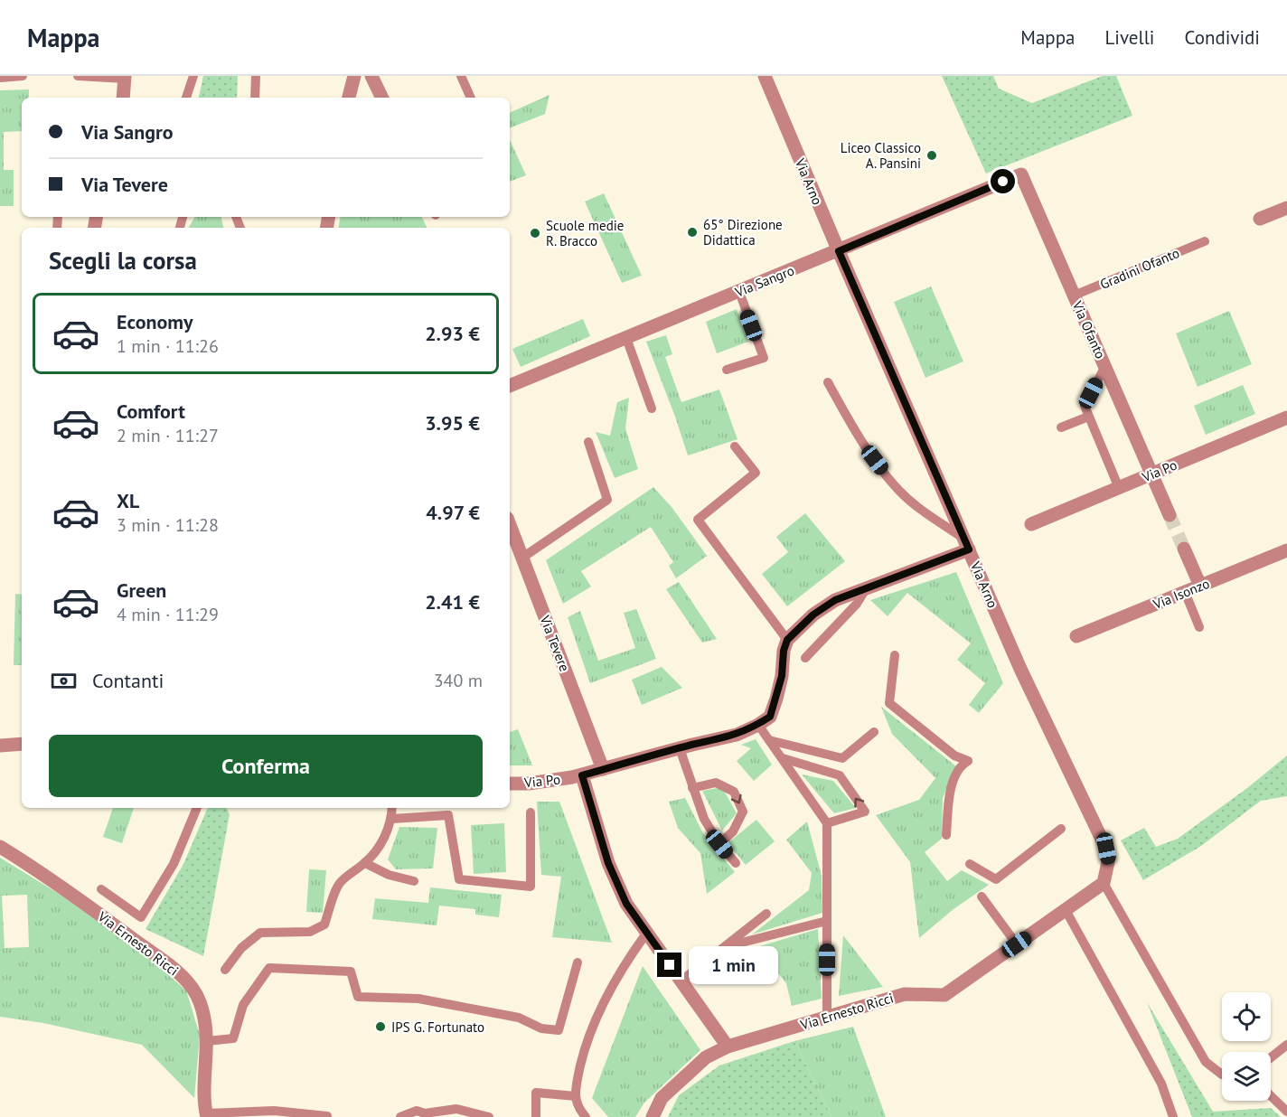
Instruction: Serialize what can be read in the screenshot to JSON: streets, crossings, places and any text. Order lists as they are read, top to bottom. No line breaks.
{"streets":{"street":["Via Arno","Via Sangro","Via Ofanto","Via Po","Via Isonzo","Via Tevere","Via Ernesto Ricci"],"lane":["Gradini Ofanto"]},"crossings":[["Via Arno","Via Sangro"],["Via Arno","Via Ernesto Ricci"],["Gradini Ofanto","Via Ofanto"],["Via Sangro","Via Ofanto"],["Via Ofanto","Via Po"],["Via Po","Via Tevere"]],"places":["Liceo Classico A. Pansini","65° Direzione Didattica","Scuole medie R. Bracco","IPS G. Fortunato"],"page":{"header":"Mappa","nav":["Mappa","Livelli","Condividi"],"banner":["Via Sangro","Via Tevere"],"heading":"Scegli la corsa","list":[{"name":"Economy","note":"1 min · 11:26","value":"2.93 €"},{"name":"Comfort","note":"2 min · 11:27","value":"3.95 €"},{"name":"XL","note":"3 min · 11:28","value":"4.97 €"},{"name":"Green","note":"4 min · 11:29","value":"2.41 €"}],"pay":["Contanti","340 m"],"buttons":"Conferma","bubble":"1 min"}}
